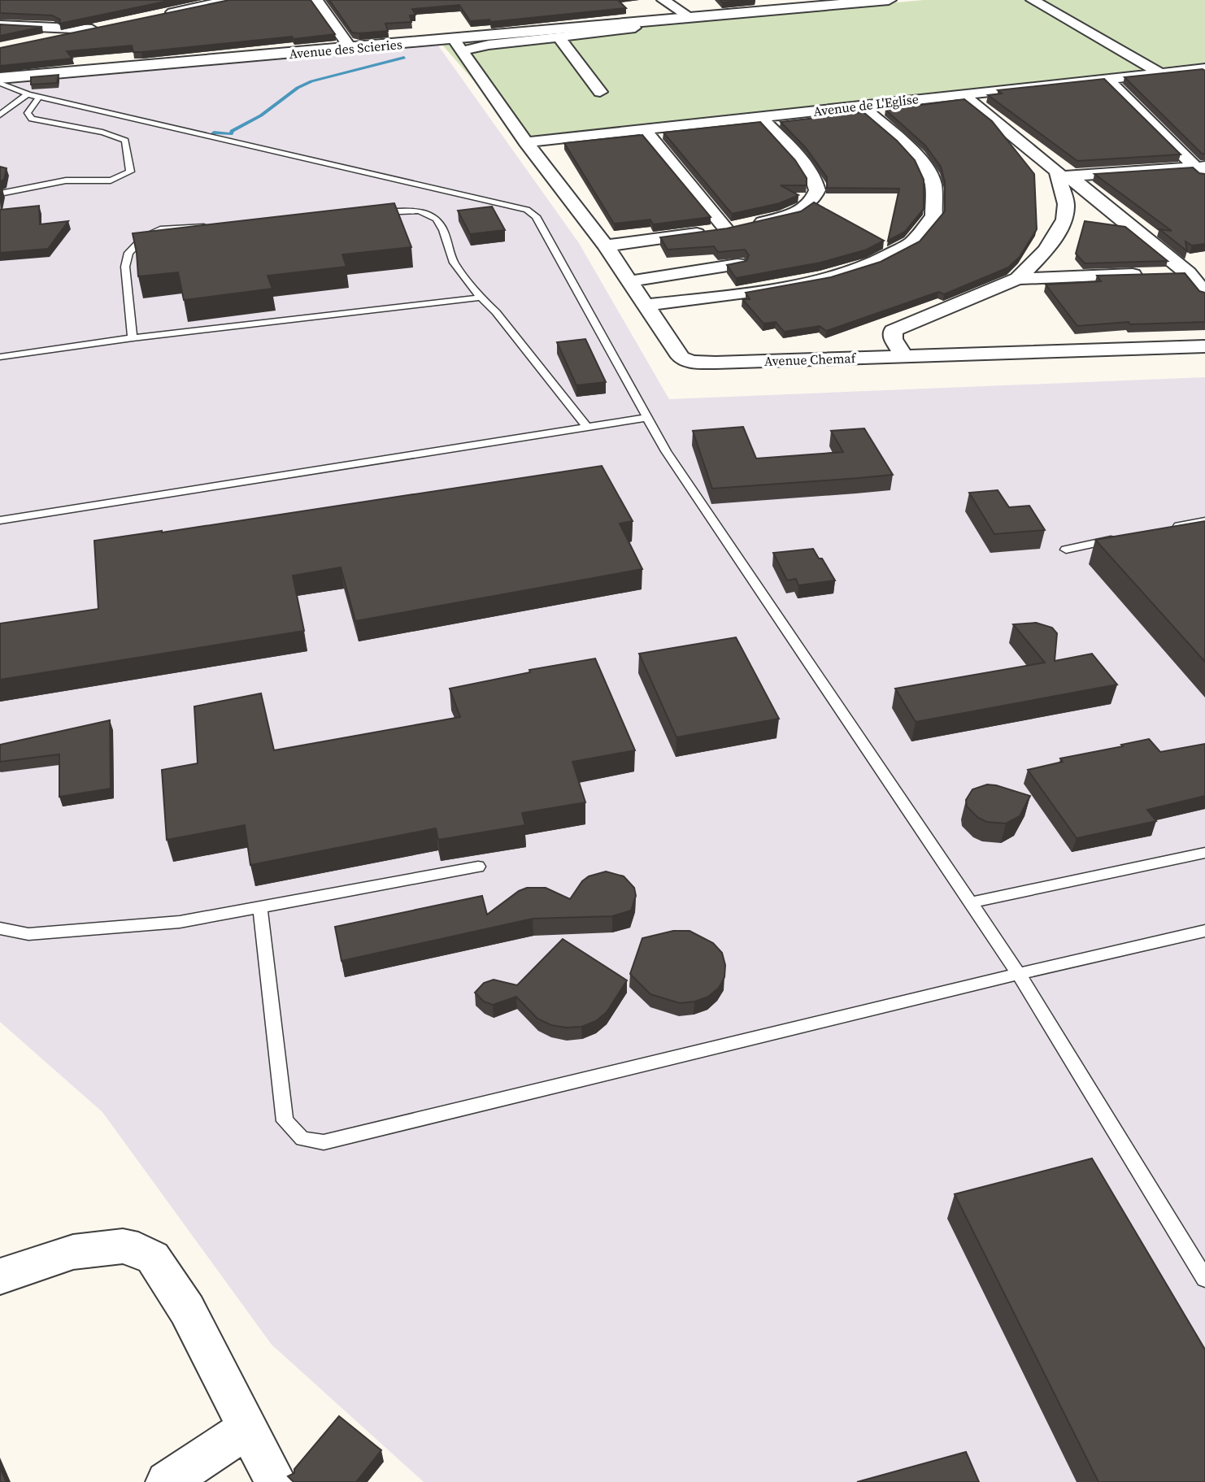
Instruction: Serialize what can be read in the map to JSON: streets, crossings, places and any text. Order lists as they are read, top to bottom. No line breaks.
{"streets":{"street":["Avenue des Scieries","Avenue de L'Eglise","Avenue Chemaf"]},"crossings":[["Avenue des Scieries","Avenue Chemaf"],["Avenue de L'Eglise","Avenue Chemaf"]]}
